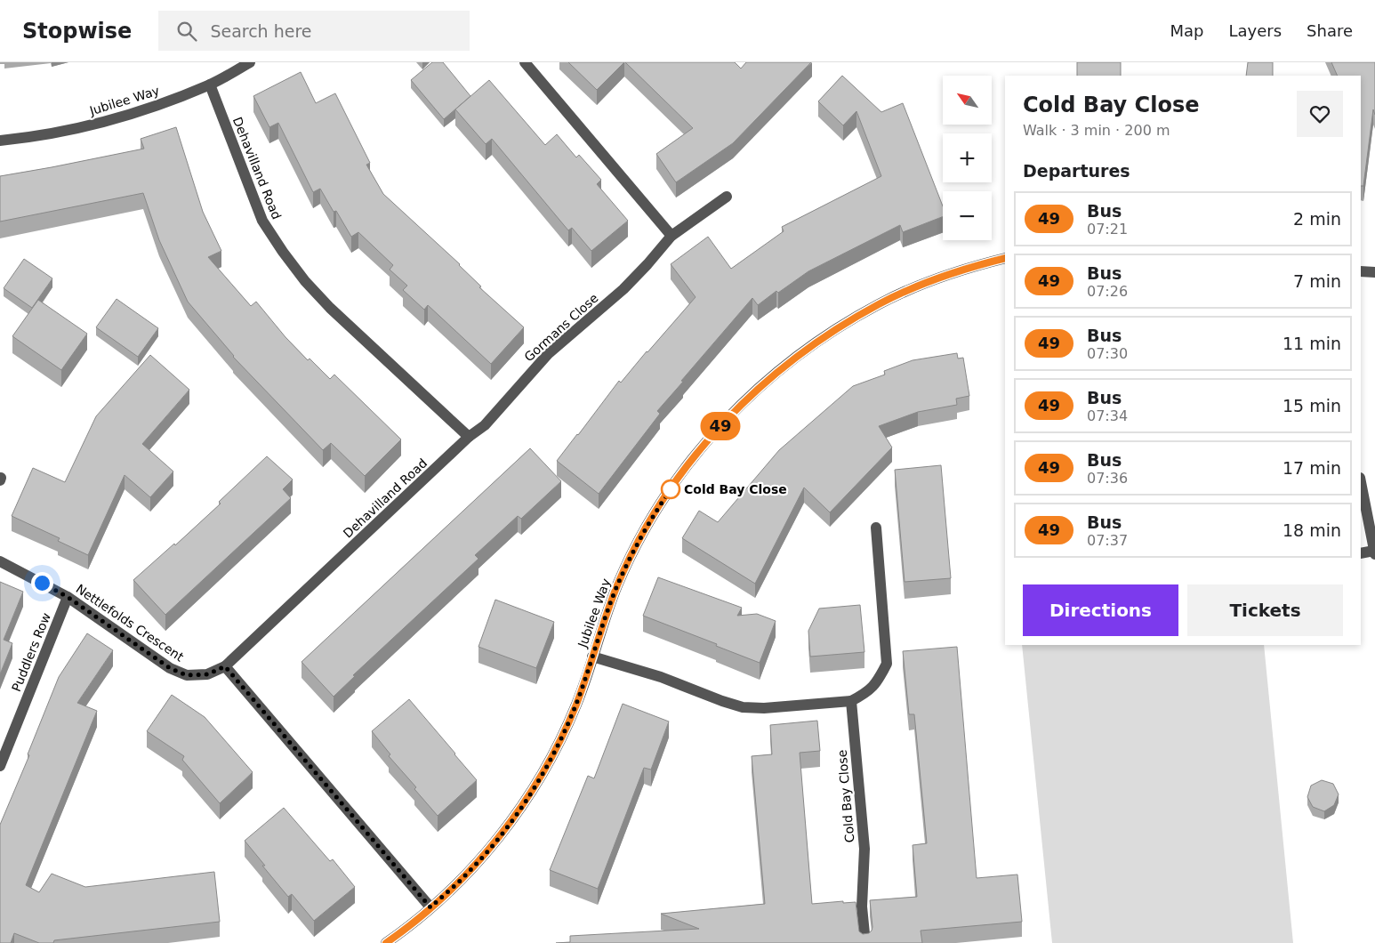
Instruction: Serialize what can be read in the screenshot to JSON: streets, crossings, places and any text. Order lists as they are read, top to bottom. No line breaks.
{"streets":{"street":["Jubilee Way","Dehavilland Road","Gormans Close","Nettlefolds Crescent","Puddlers Row","Cold Bay Close"]},"crossings":[["Jubilee Way","Dehavilland Road"],["Dehavilland Road","Gormans Close"],["Dehavilland Road","Nettlefolds Crescent"],["Nettlefolds Crescent","Puddlers Row"]],"places":["Cold Bay Close"],"lines":["bus line 49"],"north":"top left","page":{"header":"Stopwise","search":"Search here","nav":["Map","Layers","Share"],"on_map":"49","map_buttons":["+","−"],"heading":[["Cold Bay Close","Walk · 3 min · 200 m"],"Departures"],"list":[{"mark":"49","name":"Bus","note":"07:21","value":"2 min"},{"mark":"49","name":"Bus","note":"07:26","value":"7 min"},{"mark":"49","name":"Bus","note":"07:30","value":"11 min"},{"mark":"49","name":"Bus","note":"07:34","value":"15 min"},{"mark":"49","name":"Bus","note":"07:36","value":"17 min"},{"mark":"49","name":"Bus","note":"07:37","value":"18 min"}],"buttons":["Directions","Tickets"]}}
